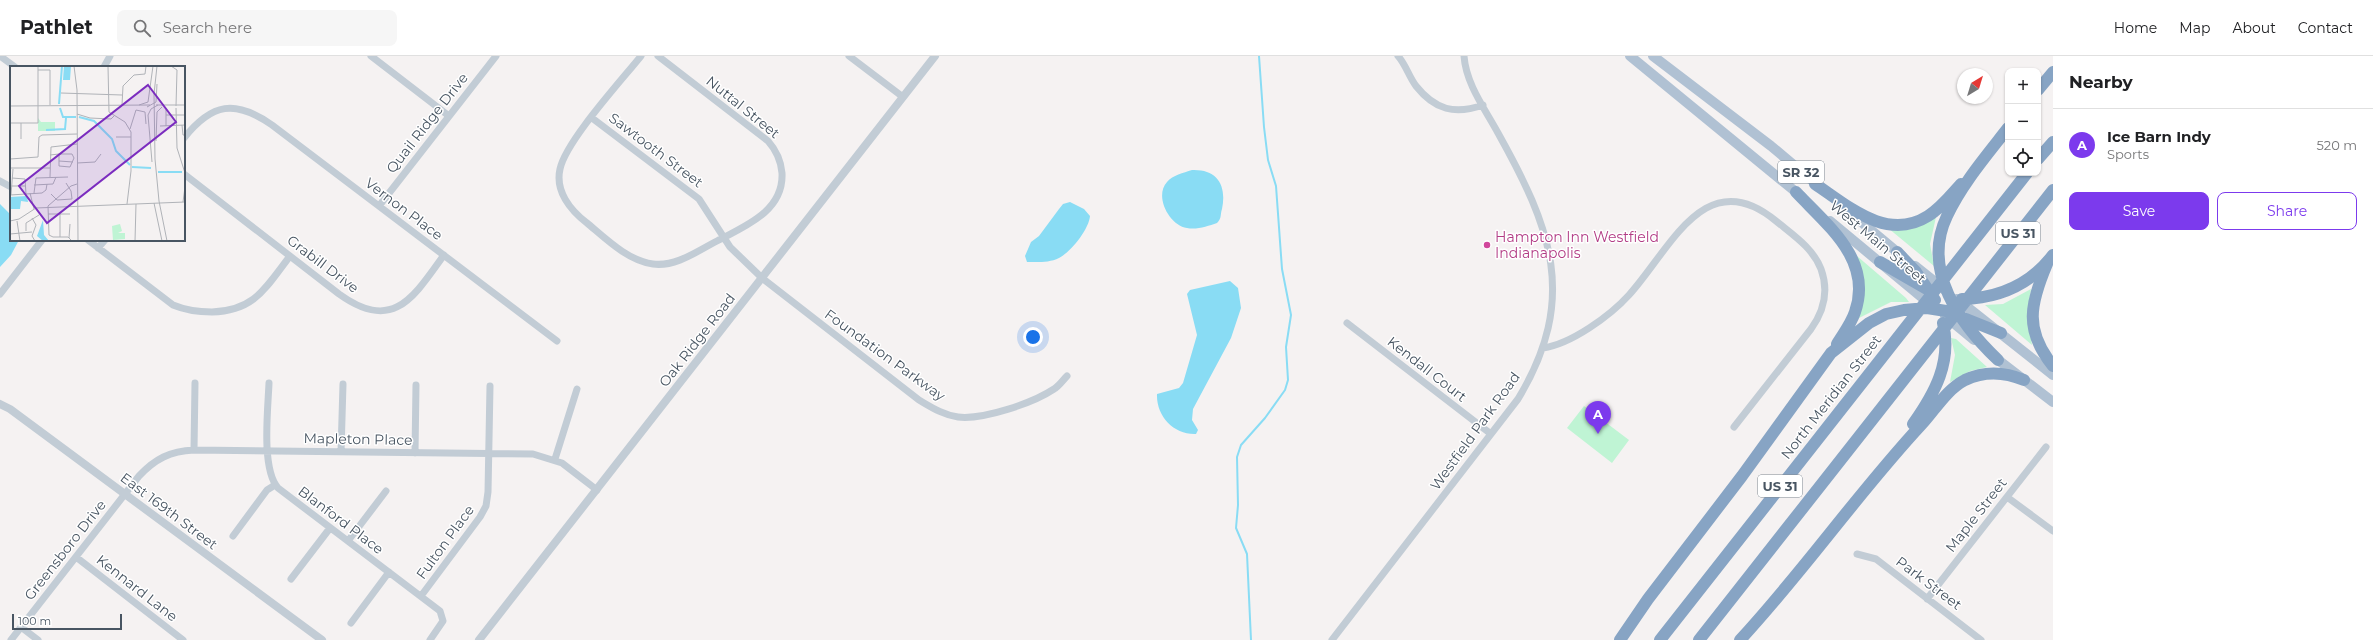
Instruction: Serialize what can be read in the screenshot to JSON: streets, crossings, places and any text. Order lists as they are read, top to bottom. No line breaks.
{"streets":{"highway":["US 31","North Meridian Street"],"main road":["SR 32","West Main Street"],"street":["Nuttal Street","Quail Ridge Drive","Sawtooth Street","Vernon Place","Grabill Drive","Oak Ridge Road","Foundation Parkway","Kendall Court","Westfield Park Road","Mapleton Place","East 169th Street","Maple Street","Blanford Place","Fulton Place","Greensboro Drive","Park Street","Kennard Lane"]},"crossings":[["Nuttal Street","Sawtooth Street"],["Quail Ridge Drive","Vernon Place"],["Sawtooth Street","Oak Ridge Road"],["Sawtooth Street","Foundation Parkway"],["Vernon Place","Grabill Drive"],["Oak Ridge Road","Foundation Parkway"],["Oak Ridge Road","Mapleton Place"],["Kendall Court","Westfield Park Road"],["Mapleton Place","East 169th Street"],["Mapleton Place","Fulton Place"],["Mapleton Place","Greensboro Drive"],["East 169th Street","Greensboro Drive"],["Maple Street","Park Street"],["Blanford Place","Fulton Place"],["Greensboro Drive","Kennard Lane"]],"places":["Hampton Inn Westfield Indianapolis"],"scale_bar":"100 m","north":"top right","page":{"header":"Pathlet","search":"Search here","nav":["Home","Map","About","Contact"],"heading":"Nearby","map_buttons":["+","−"],"list":[{"mark":"A","name":"Ice Barn Indy","note":"Sports","value":"520 m"}],"buttons":["Save","Share"],"pins":"A","scale":"100 m"}}
